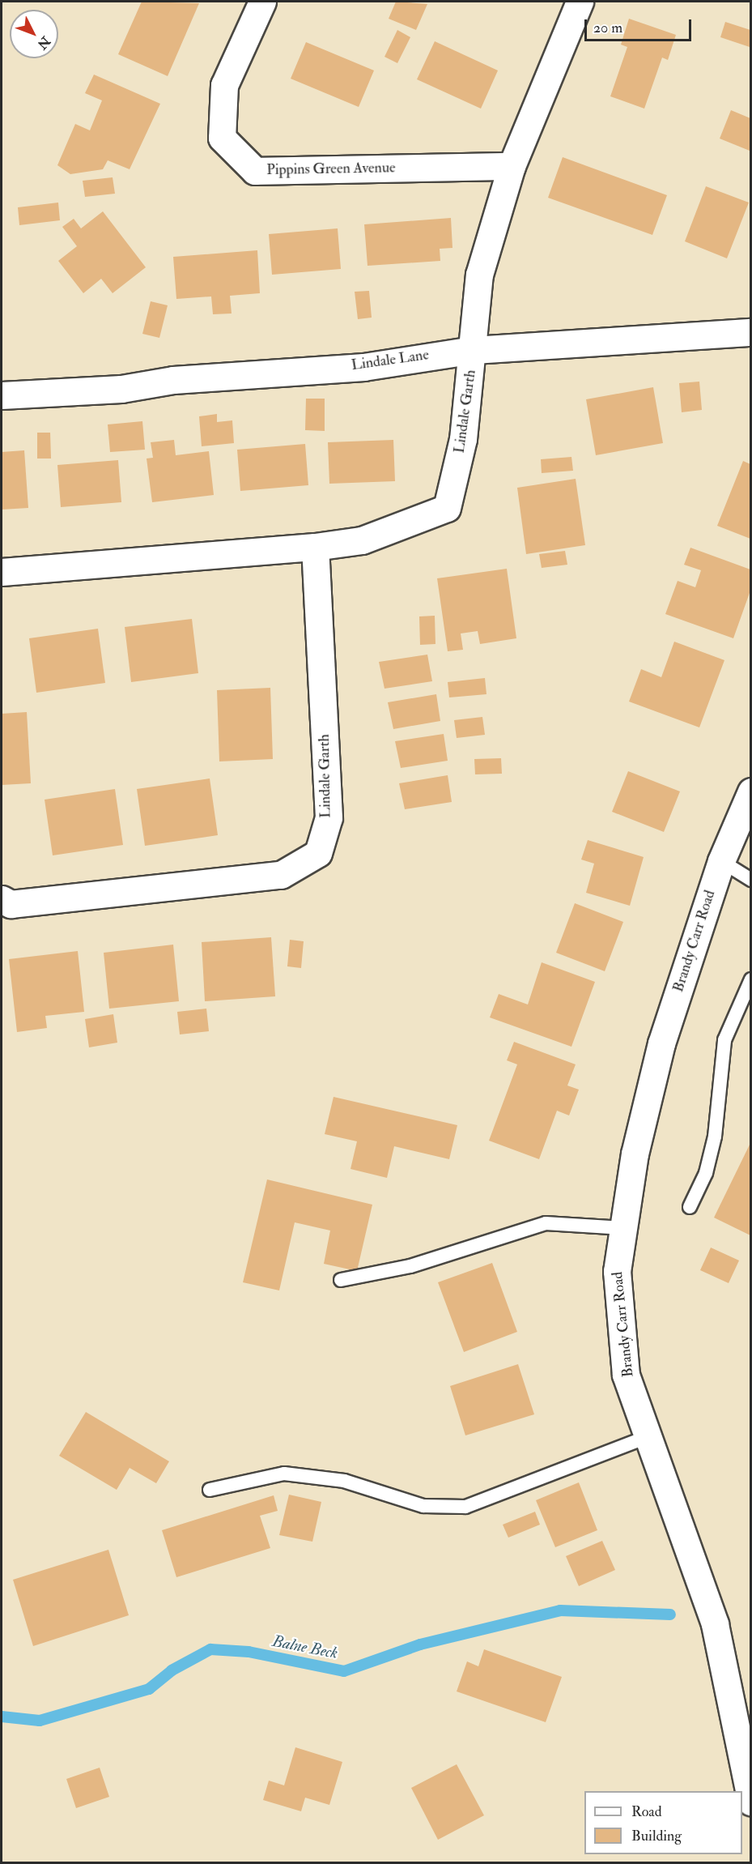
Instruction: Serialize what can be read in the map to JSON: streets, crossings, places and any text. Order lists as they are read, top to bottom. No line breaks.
{"streets":{"street":["Pippins Green Avenue","Lindale Lane","Lindale Garth","Brandy Carr Road"]},"crossings":[["Lindale Lane","Lindale Garth"]],"water":["Balne Beck"],"legend":["Road","Building"],"scale_bar":"20 m","north":"bottom right"}
